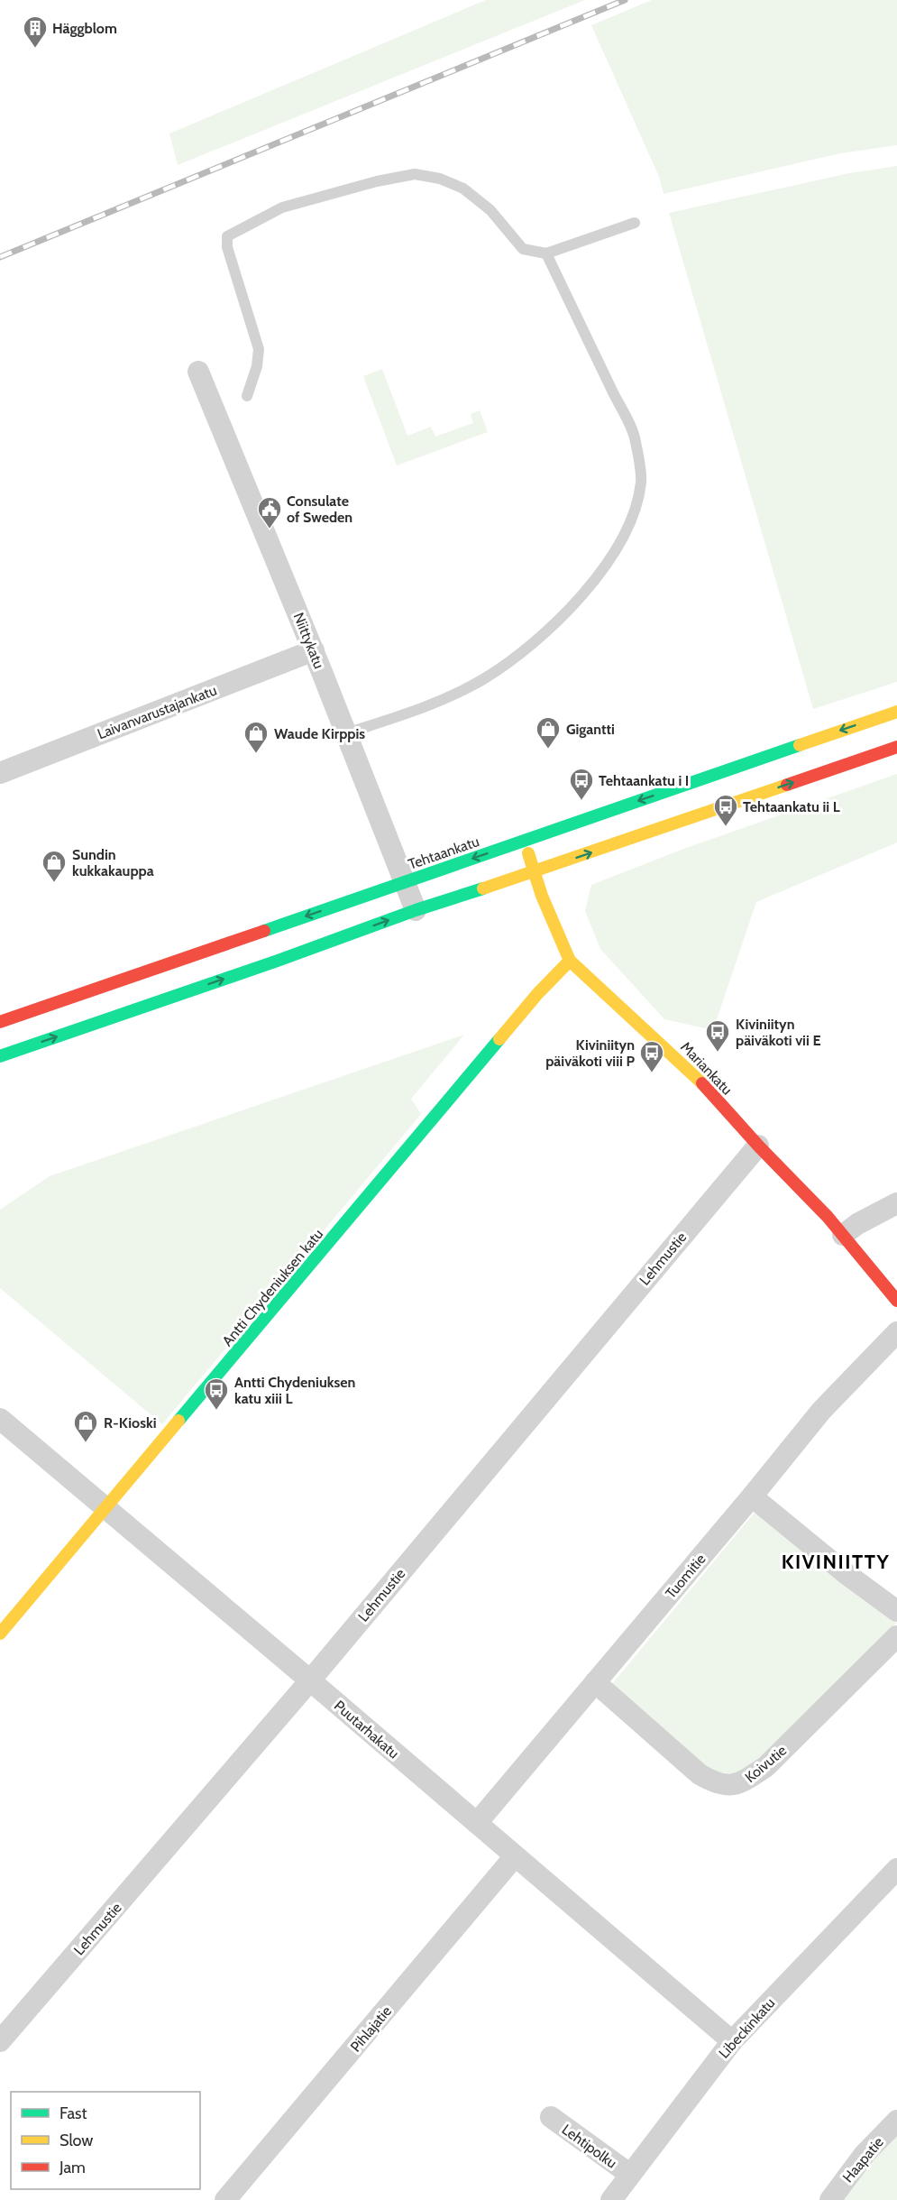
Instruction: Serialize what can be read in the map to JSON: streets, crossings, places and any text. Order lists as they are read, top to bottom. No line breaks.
{"streets":{"main road":["Tehtaankatu","Mariankatu","Antti Chydeniuksen katu"],"street":["Niittykatu","Laivanvarustajankatu","Lehmustie","Tuomitie","Puutarhakatu","Koivutie","Libeckinkatu","Pihlajatie","Lehtipolku","Haapatie"]},"crossings":[["Niittykatu","Laivanvarustajankatu"],["Niittykatu","Tehtaankatu"],["Tehtaankatu","Mariankatu"],["Mariankatu","Lehmustie"],["Mariankatu","Antti Chydeniuksen katu"],["Lehmustie","Puutarhakatu"],["Antti Chydeniuksen katu","Puutarhakatu"],["Tuomitie","Puutarhakatu"],["Tuomitie","Koivutie"],["Puutarhakatu","Libeckinkatu"],["Puutarhakatu","Pihlajatie"],["Libeckinkatu","Lehtipolku"]],"districts":["KIVINIITTY"],"places":{"building":["Häggblom"],"public building":["Consulate of Sweden"],"shop":["Gigantti","Waude Kirppis","Sundin kukkakauppa","R-Kioski"],"bus stop":["Tehtaankatu i I","Tehtaankatu ii L","Kiviniityn päiväkoti vii E","Kiviniityn päiväkoti viii P","Antti Chydeniuksen katu xiii L"]},"legend":["Fast","Slow","Jam"]}
